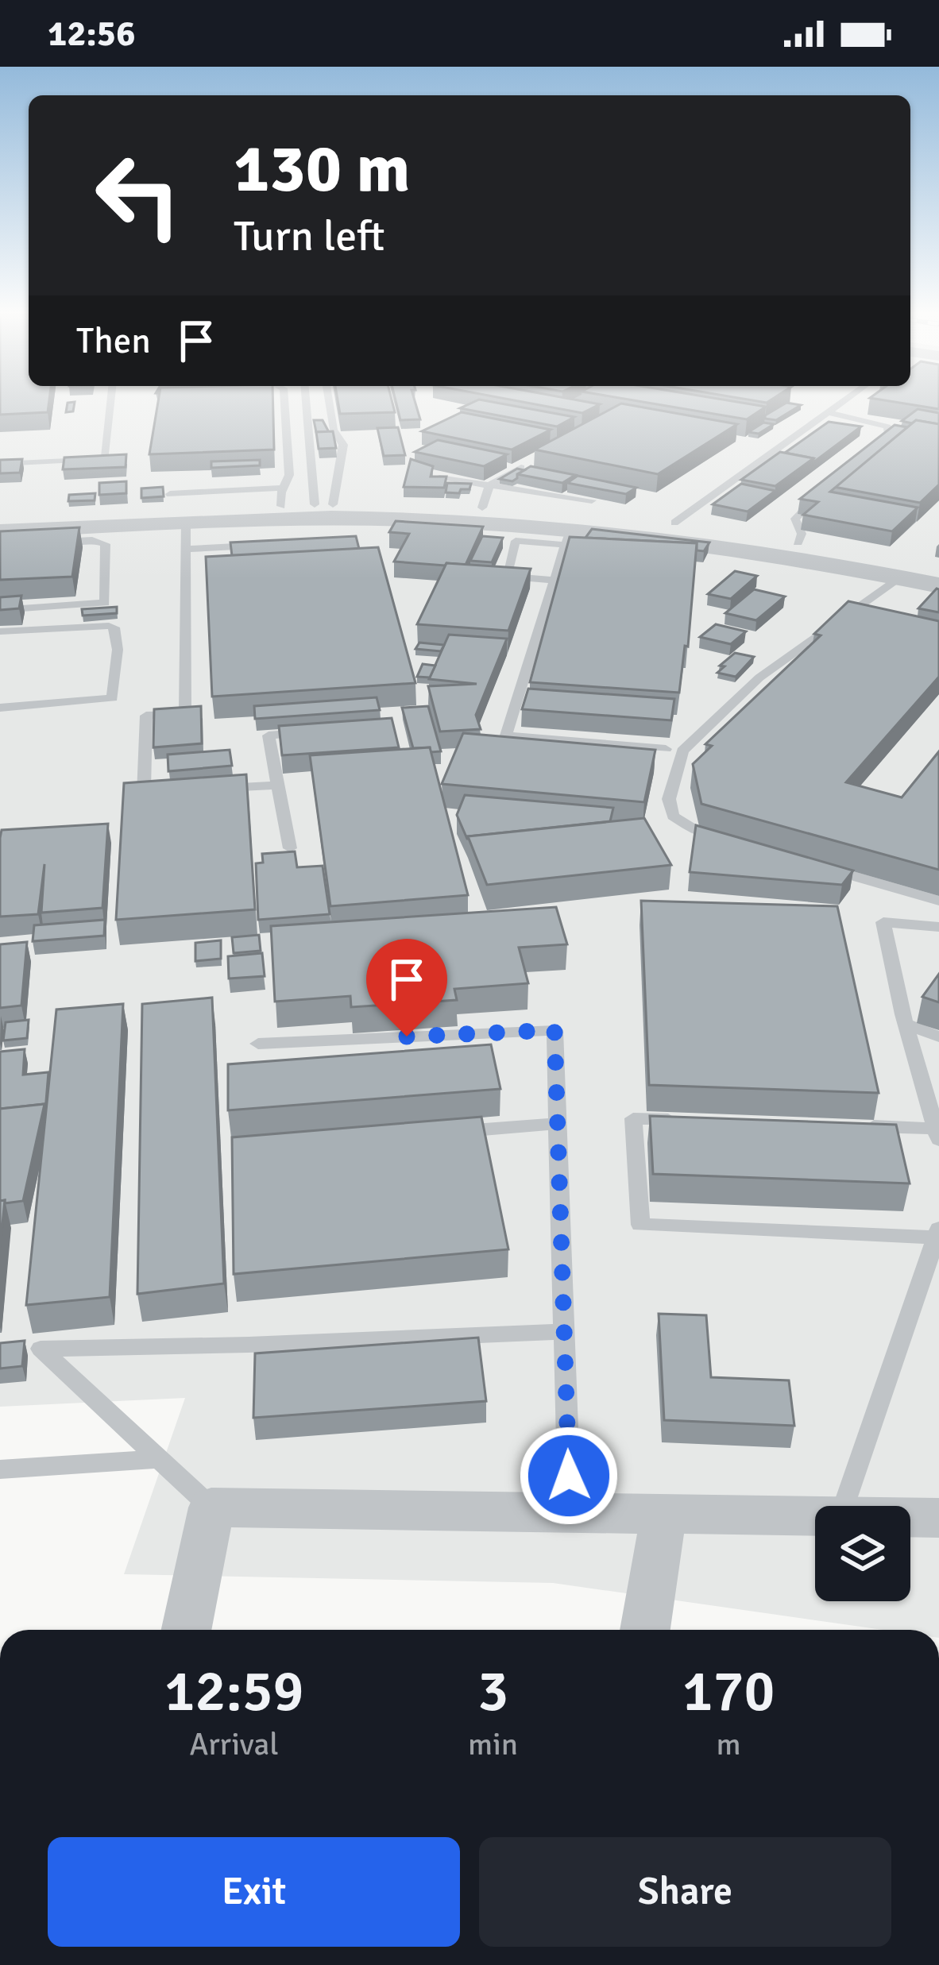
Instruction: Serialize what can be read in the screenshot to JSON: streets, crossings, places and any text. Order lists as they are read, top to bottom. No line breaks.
{"page":{"status":"12:56","turn":["130 m","Turn left"],"then":"Then","eta":["12:59","Arrival","3","min","170","m"],"buttons":["Exit","Share"]}}
